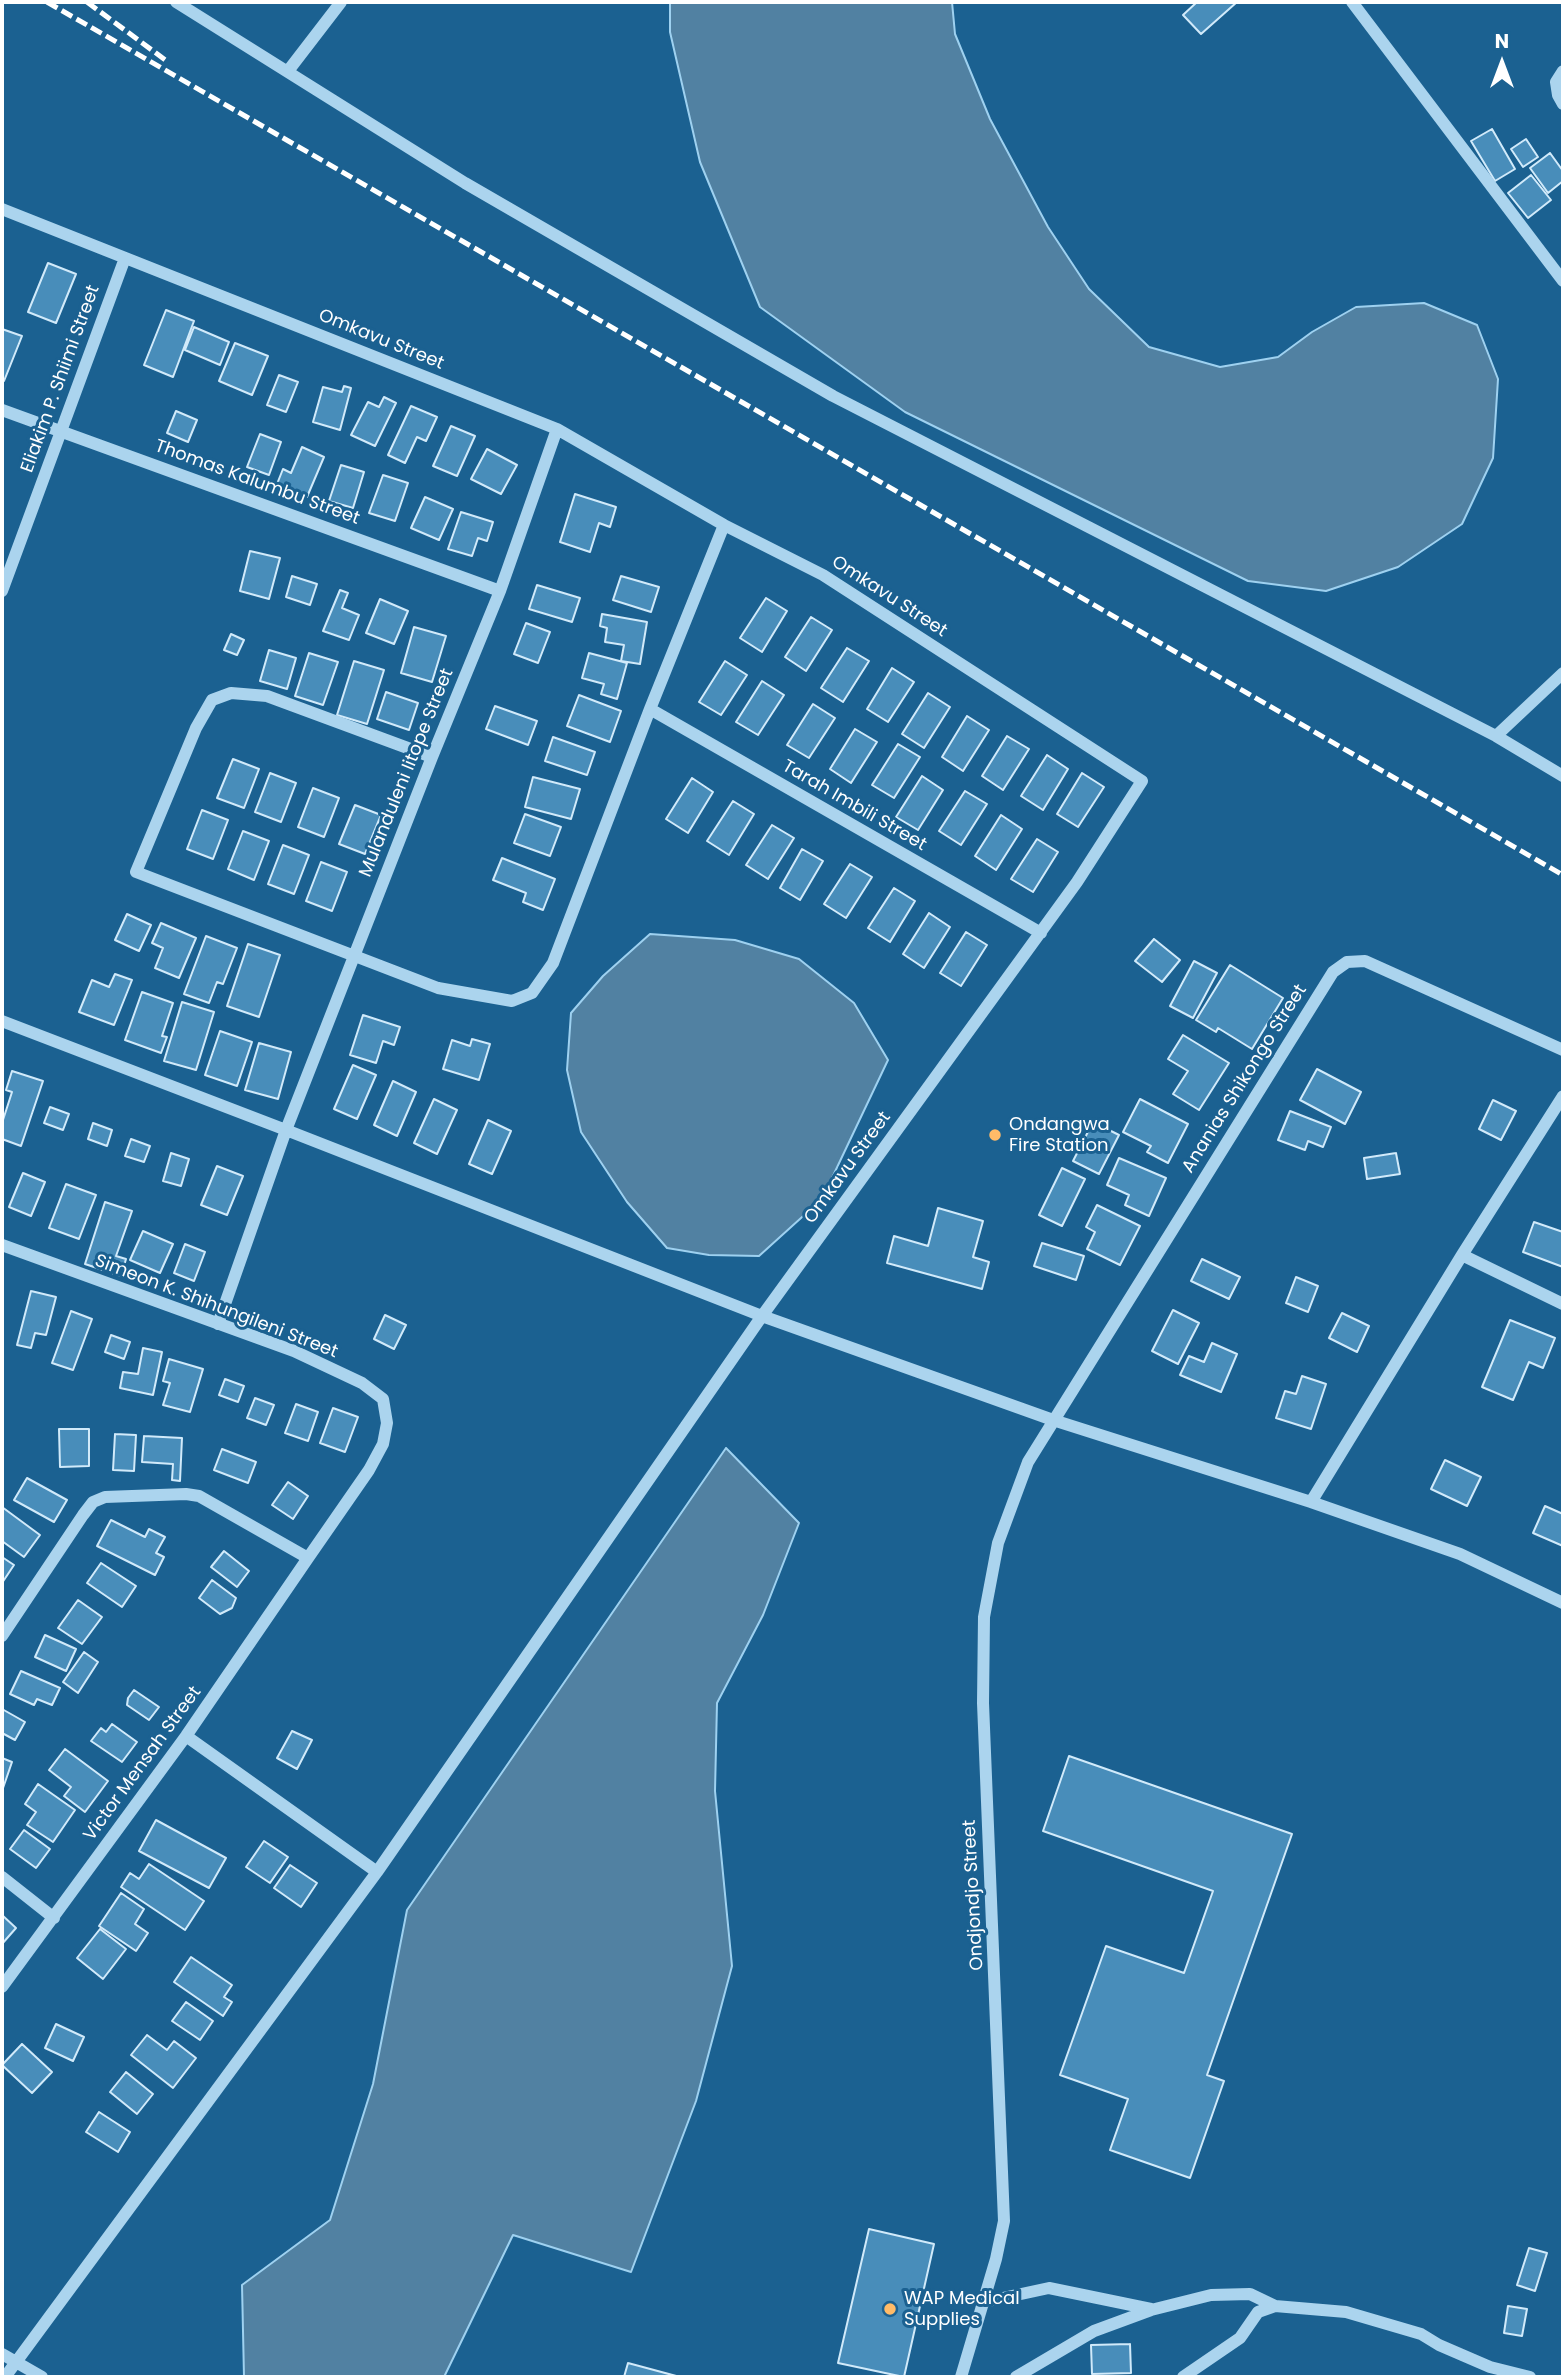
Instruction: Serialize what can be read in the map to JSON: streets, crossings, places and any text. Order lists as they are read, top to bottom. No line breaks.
{"streets":{"street":["Omkavu Street","Eliakim P. Shiimi Street","Thomas Kalumbu Street","Mulanduleni Iitope Street","Tarah Imbili Street","Ananias Shikongo Street","Simeon K. Shihungileni Street","Victor Mensah Street","Ondjondjo Street"]},"crossings":[["Omkavu Street","Eliakim P. Shiimi Street"],["Omkavu Street","Mulanduleni Iitope Street"],["Omkavu Street","Tarah Imbili Street"],["Eliakim P. Shiimi Street","Thomas Kalumbu Street"],["Thomas Kalumbu Street","Mulanduleni Iitope Street"],["Mulanduleni Iitope Street","Simeon K. Shihungileni Street"],["Ananias Shikongo Street","Ondjondjo Street"],["Simeon K. Shihungileni Street","Victor Mensah Street"]],"places":["Ondangwa Fire Station","WAP Medical Supplies"],"north":"top"}
